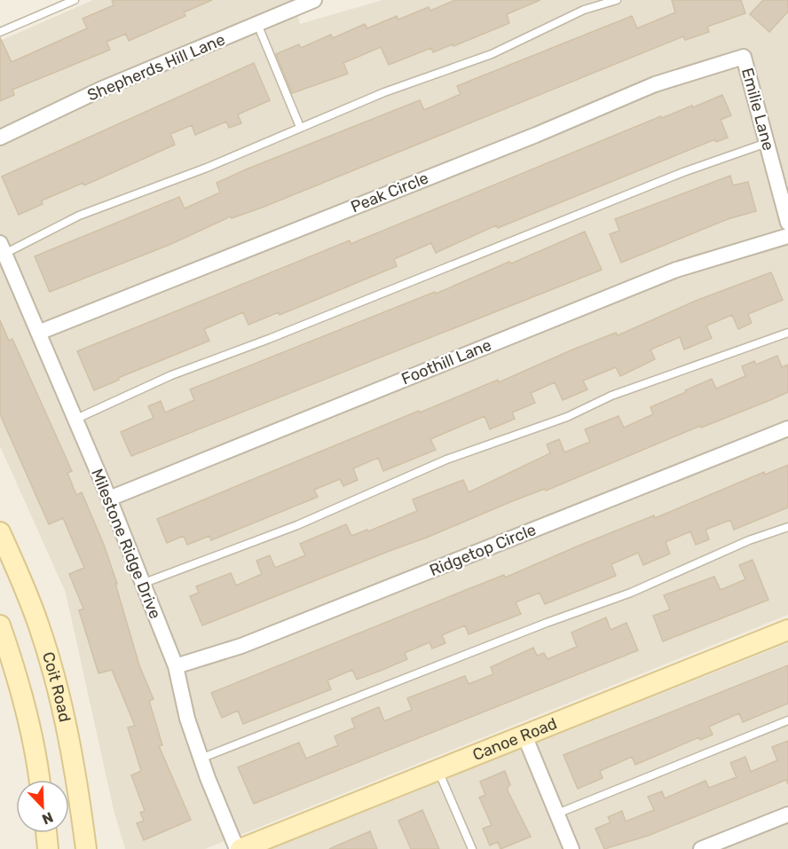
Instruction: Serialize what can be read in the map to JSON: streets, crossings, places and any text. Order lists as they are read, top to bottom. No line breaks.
{"streets":{"street":["Shepherds Hill Lane","Emilie Lane","Peak Circle","Foothill Lane","Milestone Ridge Drive","Ridgetop Circle","Coit Road","Canoe Road"]},"crossings":[["Emilie Lane","Peak Circle"],["Peak Circle","Milestone Ridge Drive"],["Foothill Lane","Milestone Ridge Drive"],["Milestone Ridge Drive","Ridgetop Circle"],["Milestone Ridge Drive","Canoe Road"]],"north":"bottom right"}
